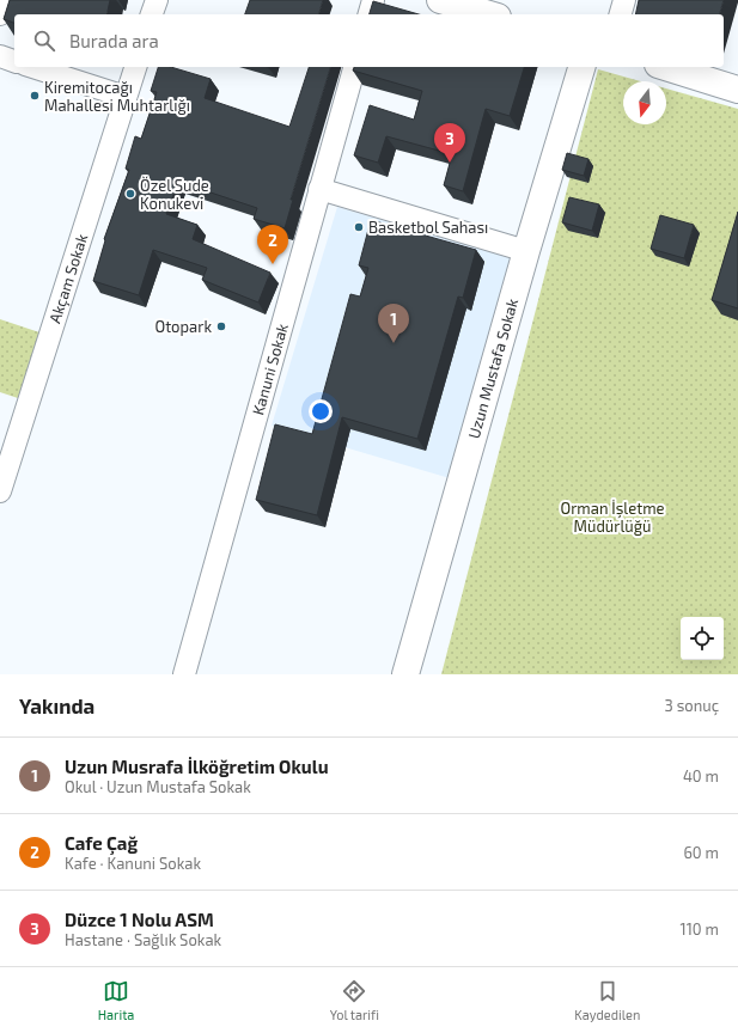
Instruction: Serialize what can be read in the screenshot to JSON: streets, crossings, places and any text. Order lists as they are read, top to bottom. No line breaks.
{"streets":{"street":["Akçam Sokak","Kanuni Sokak","Uzun Mustafa Sokak"]},"parks":["Orman İşletme Müdürlüğü"],"places":["Kiremitocağı Mahallesi Muhtarlığı","Özel Sude Konukevi","Basketbol Sahası","Otopark"],"north":"bottom","page":{"search":"Burada ara","pins":["3","2","1"],"heading":["Yakında","3 sonuç"],"list":[{"mark":"1","name":"Uzun Musrafa İlköğretim Okulu","note":"Okul · Uzun Mustafa Sokak","value":"40 m"},{"mark":"2","name":"Cafe Çağ","note":"Kafe · Kanuni Sokak","value":"60 m"},{"mark":"3","name":"Düzce 1 Nolu ASM","note":"Hastane · Sağlık Sokak","value":"110 m"}],"nav":["Harita","Yol tarifi","Kaydedilen"]}}
